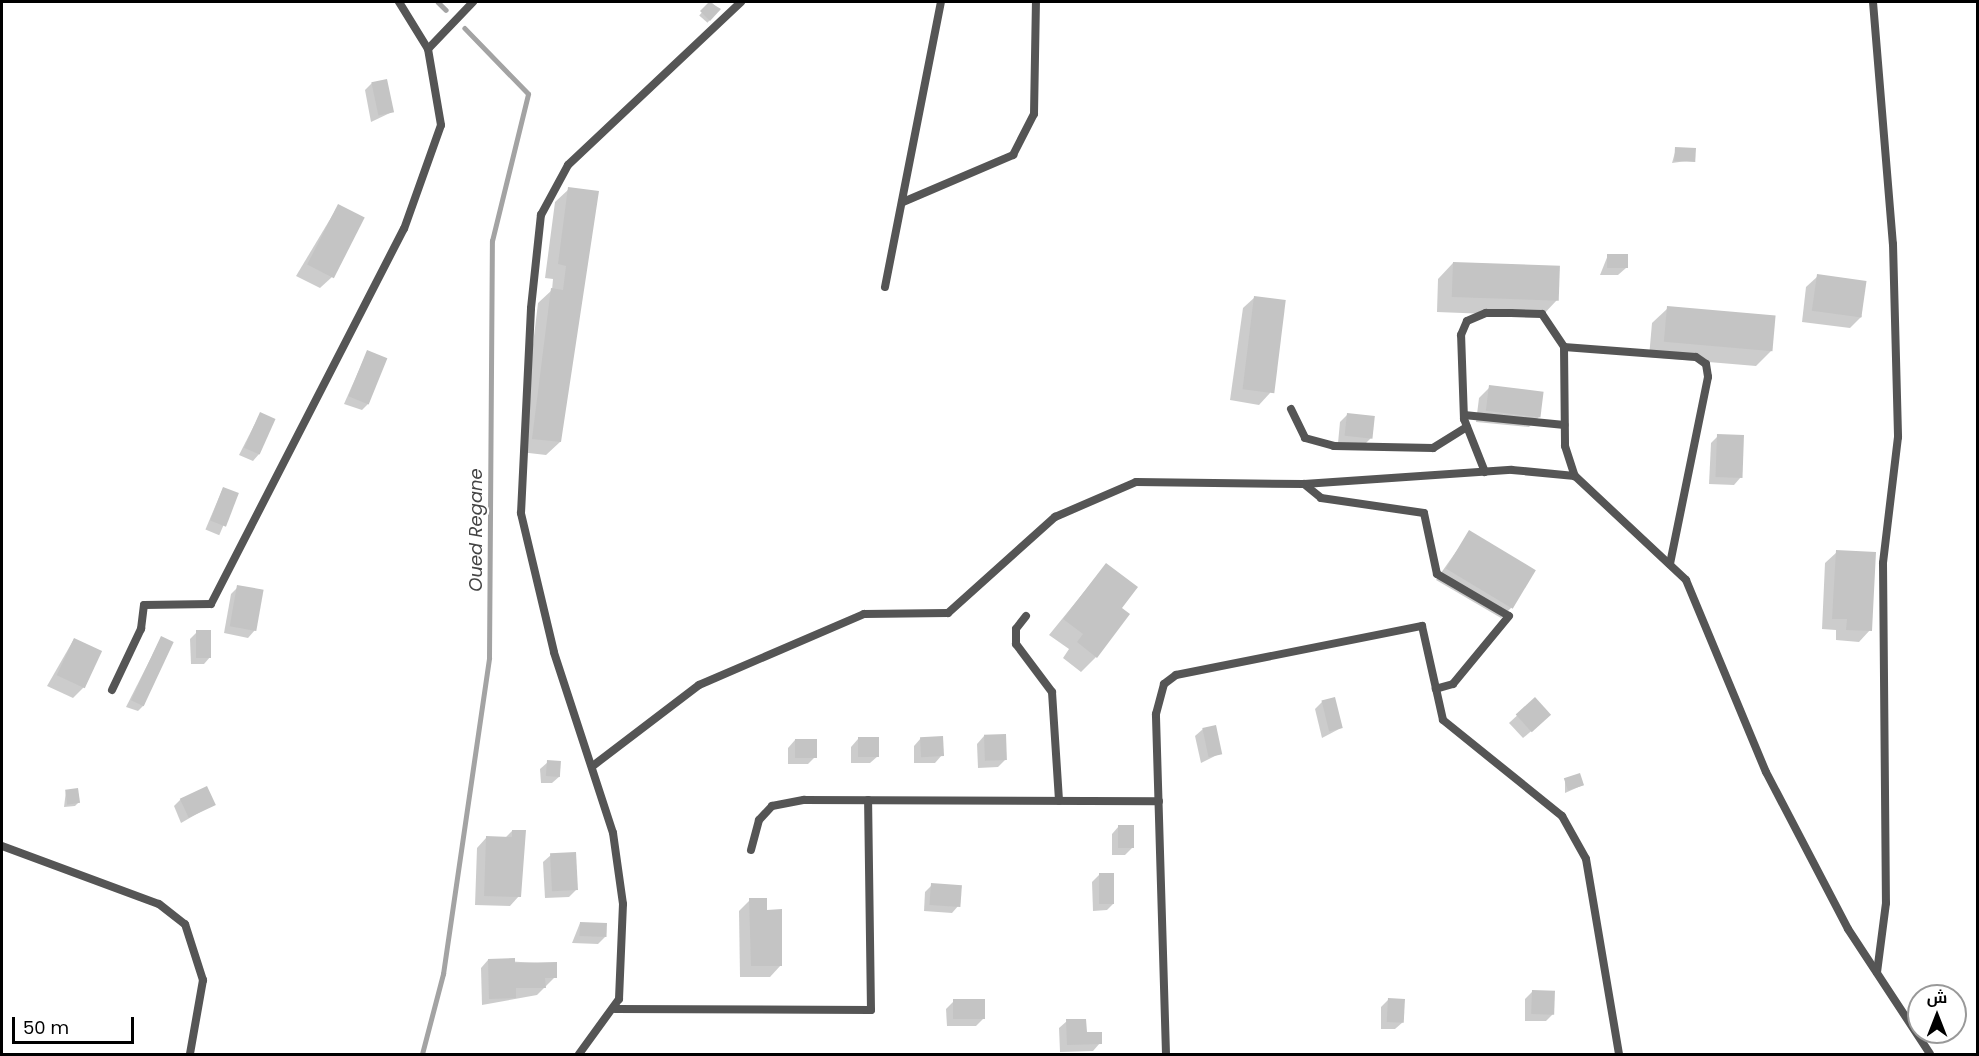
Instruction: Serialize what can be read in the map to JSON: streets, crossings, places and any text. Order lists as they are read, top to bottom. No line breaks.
{"water":["Oued Regane"],"scale_bar":"50 m","north":"top"}
